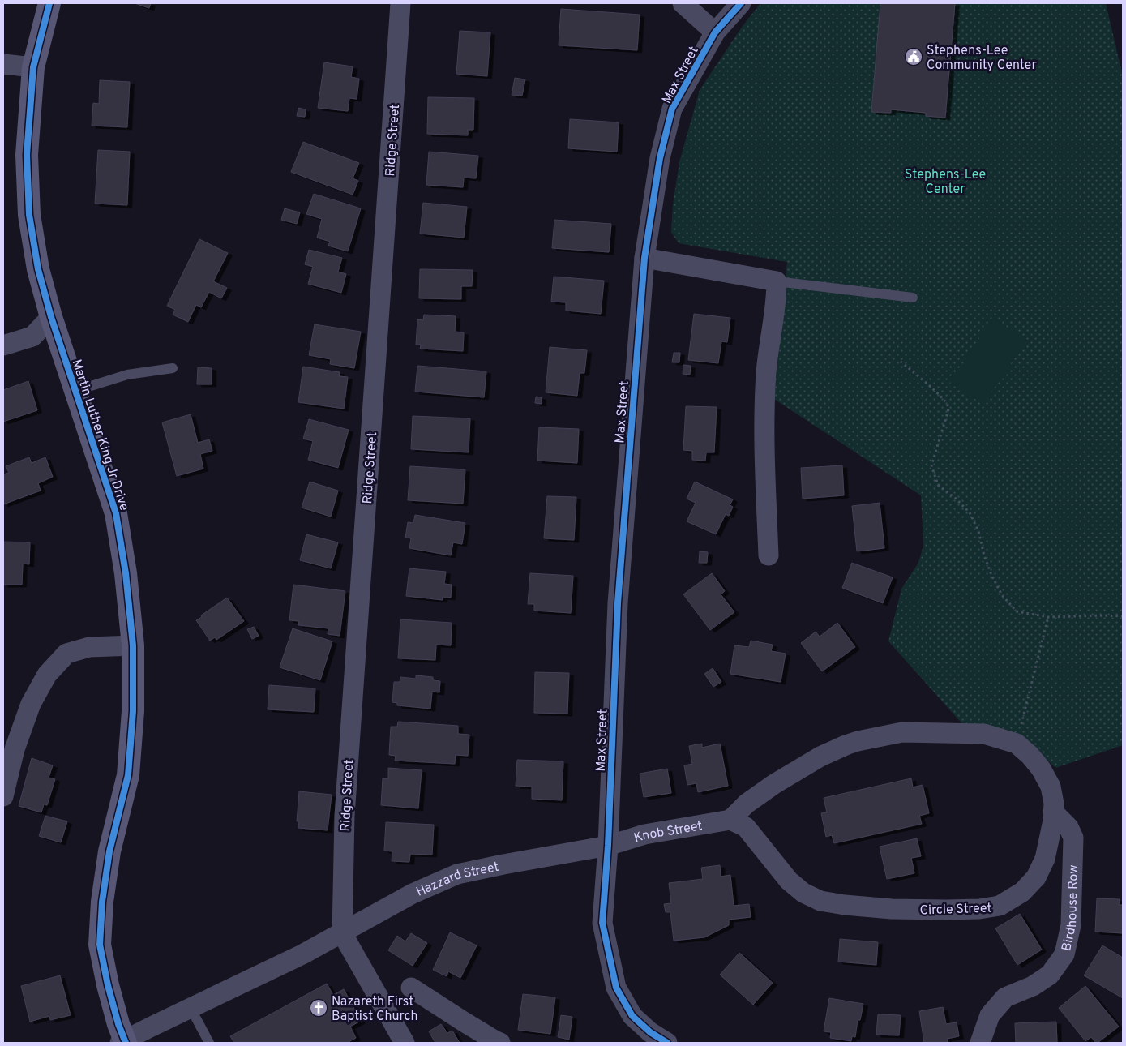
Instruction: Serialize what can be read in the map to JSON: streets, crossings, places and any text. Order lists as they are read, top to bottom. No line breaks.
{"streets":{"main road":["Martin Luther King Jr Drive"],"street":["Max Street","Ridge Street","Knob Street","Hazzard Street","Birdhouse Row","Circle Street"]},"crossings":[["Max Street","Knob Street"],["Max Street","Hazzard Street"],["Ridge Street","Hazzard Street"],["Martin Luther King Jr Drive","Hazzard Street"],["Knob Street","Hazzard Street"],["Knob Street","Circle Street"],["Birdhouse Row","Circle Street"]],"parks":["Stephens-Lee Center"],"places":{"public building":["Stephens-Lee Community Center"],"church":["Nazareth First Baptist Church"]}}
